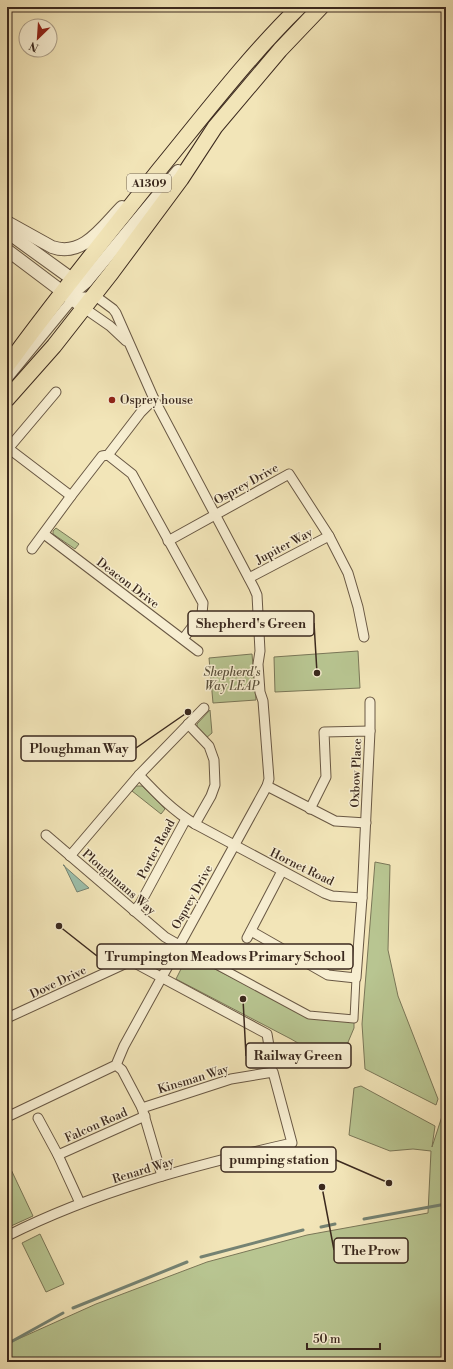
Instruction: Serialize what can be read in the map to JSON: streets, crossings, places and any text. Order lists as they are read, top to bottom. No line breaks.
{"streets":{"main road":["A1309"],"street":["Osprey Drive","Jupiter Way","Deacon Drive","Oxbow Place","Porter Road","Hornet Road","Ploughmans Way","Dove Drive","Kinsman Way","Falcon Road","Renard Way"]},"crossings":[["A1309","Osprey Drive"],["Osprey Drive","Jupiter Way"],["Osprey Drive","Porter Road"],["Osprey Drive","Hornet Road"],["Osprey Drive","Ploughmans Way"],["Osprey Drive","Dove Drive"],["Osprey Drive","Falcon Road"],["Oxbow Place","Hornet Road"],["Porter Road","Hornet Road"],["Porter Road","Ploughmans Way"],["Kinsman Way","Falcon Road"],["Kinsman Way","Renard Way"],["Falcon Road","Renard Way"]],"parks":["Shepherd's Way LEAP"],"places":["Osprey house","Shepherd's Green","Ploughman Way","Trumpington Meadows Primary School","Railway Green","pumping station","The Prow"],"scale_bar":"50 m","north":"bottom left"}
